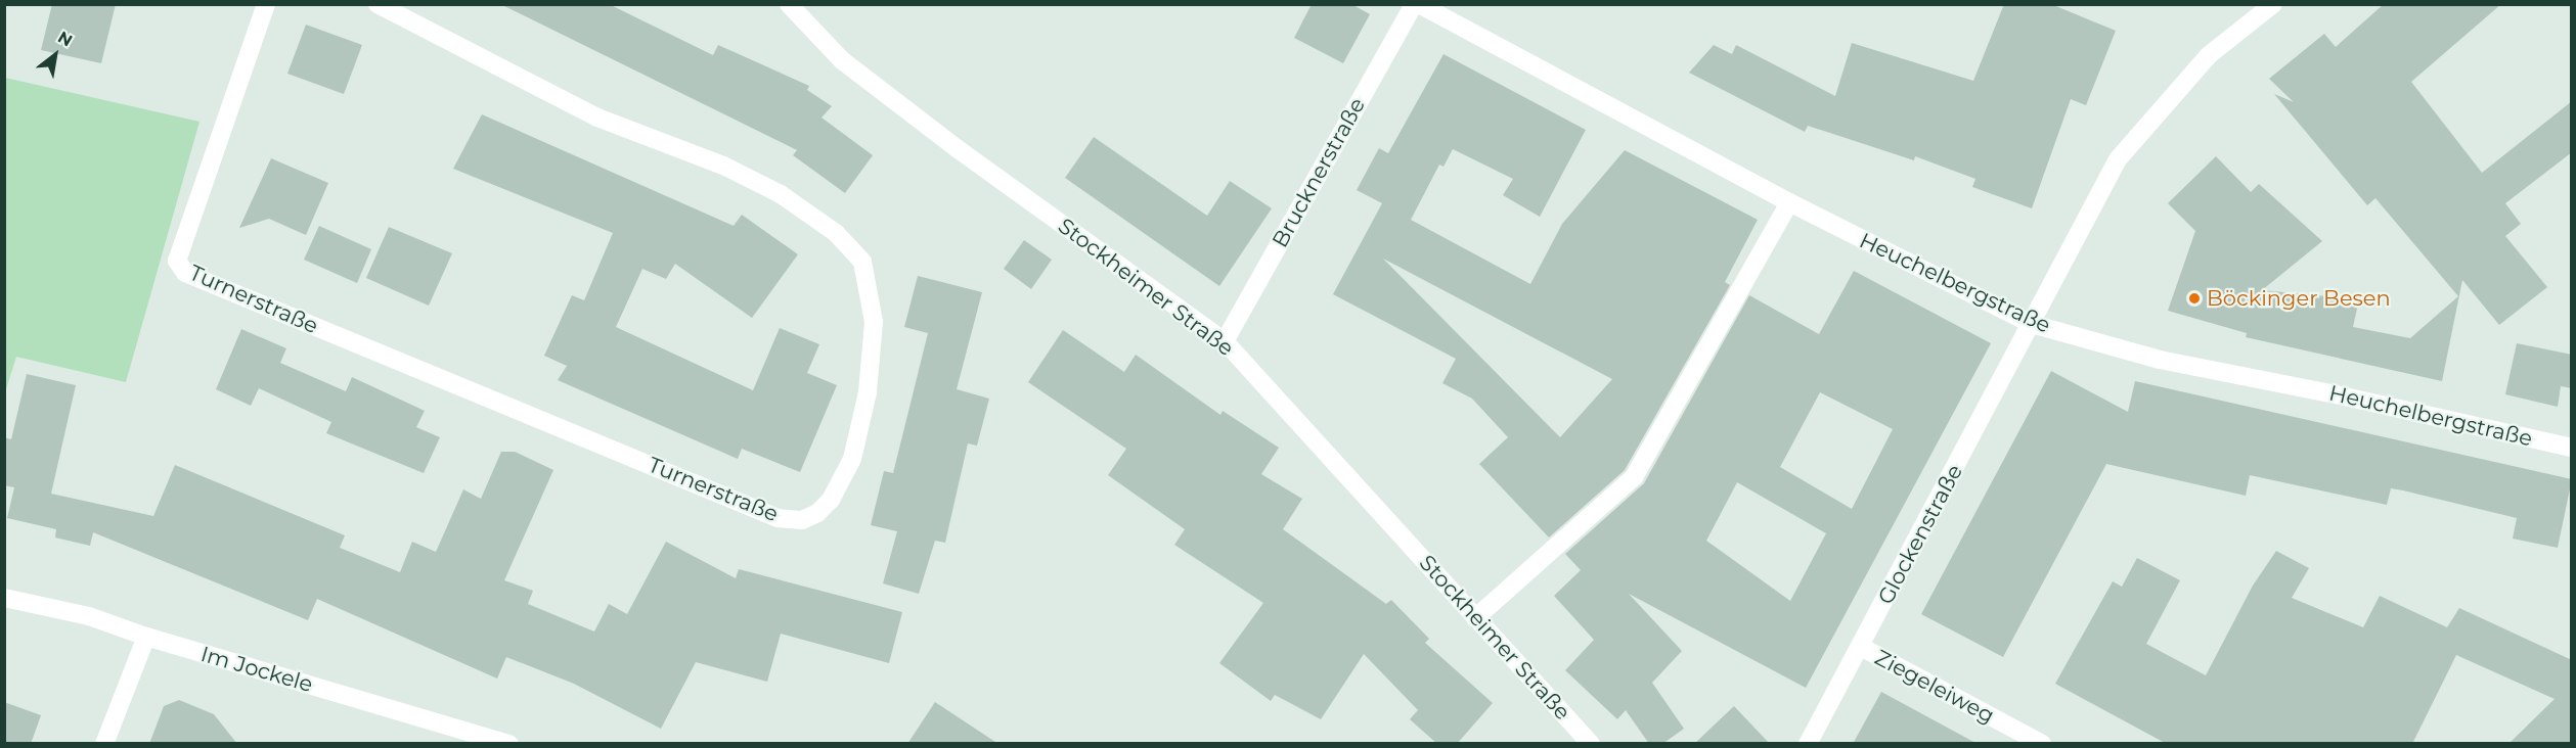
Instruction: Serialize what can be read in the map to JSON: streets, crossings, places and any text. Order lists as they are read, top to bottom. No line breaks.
{"streets":{"street":["Brucknerstraße","Heuchelbergstraße","Stockheimer Straße","Turnerstraße","Glockenstraße","Im Jockele","Ziegeleiweg"]},"crossings":[["Brucknerstraße","Stockheimer Straße"],["Heuchelbergstraße","Glockenstraße"],["Glockenstraße","Ziegeleiweg"]],"places":["Böckinger Besen"],"north":"top right"}
